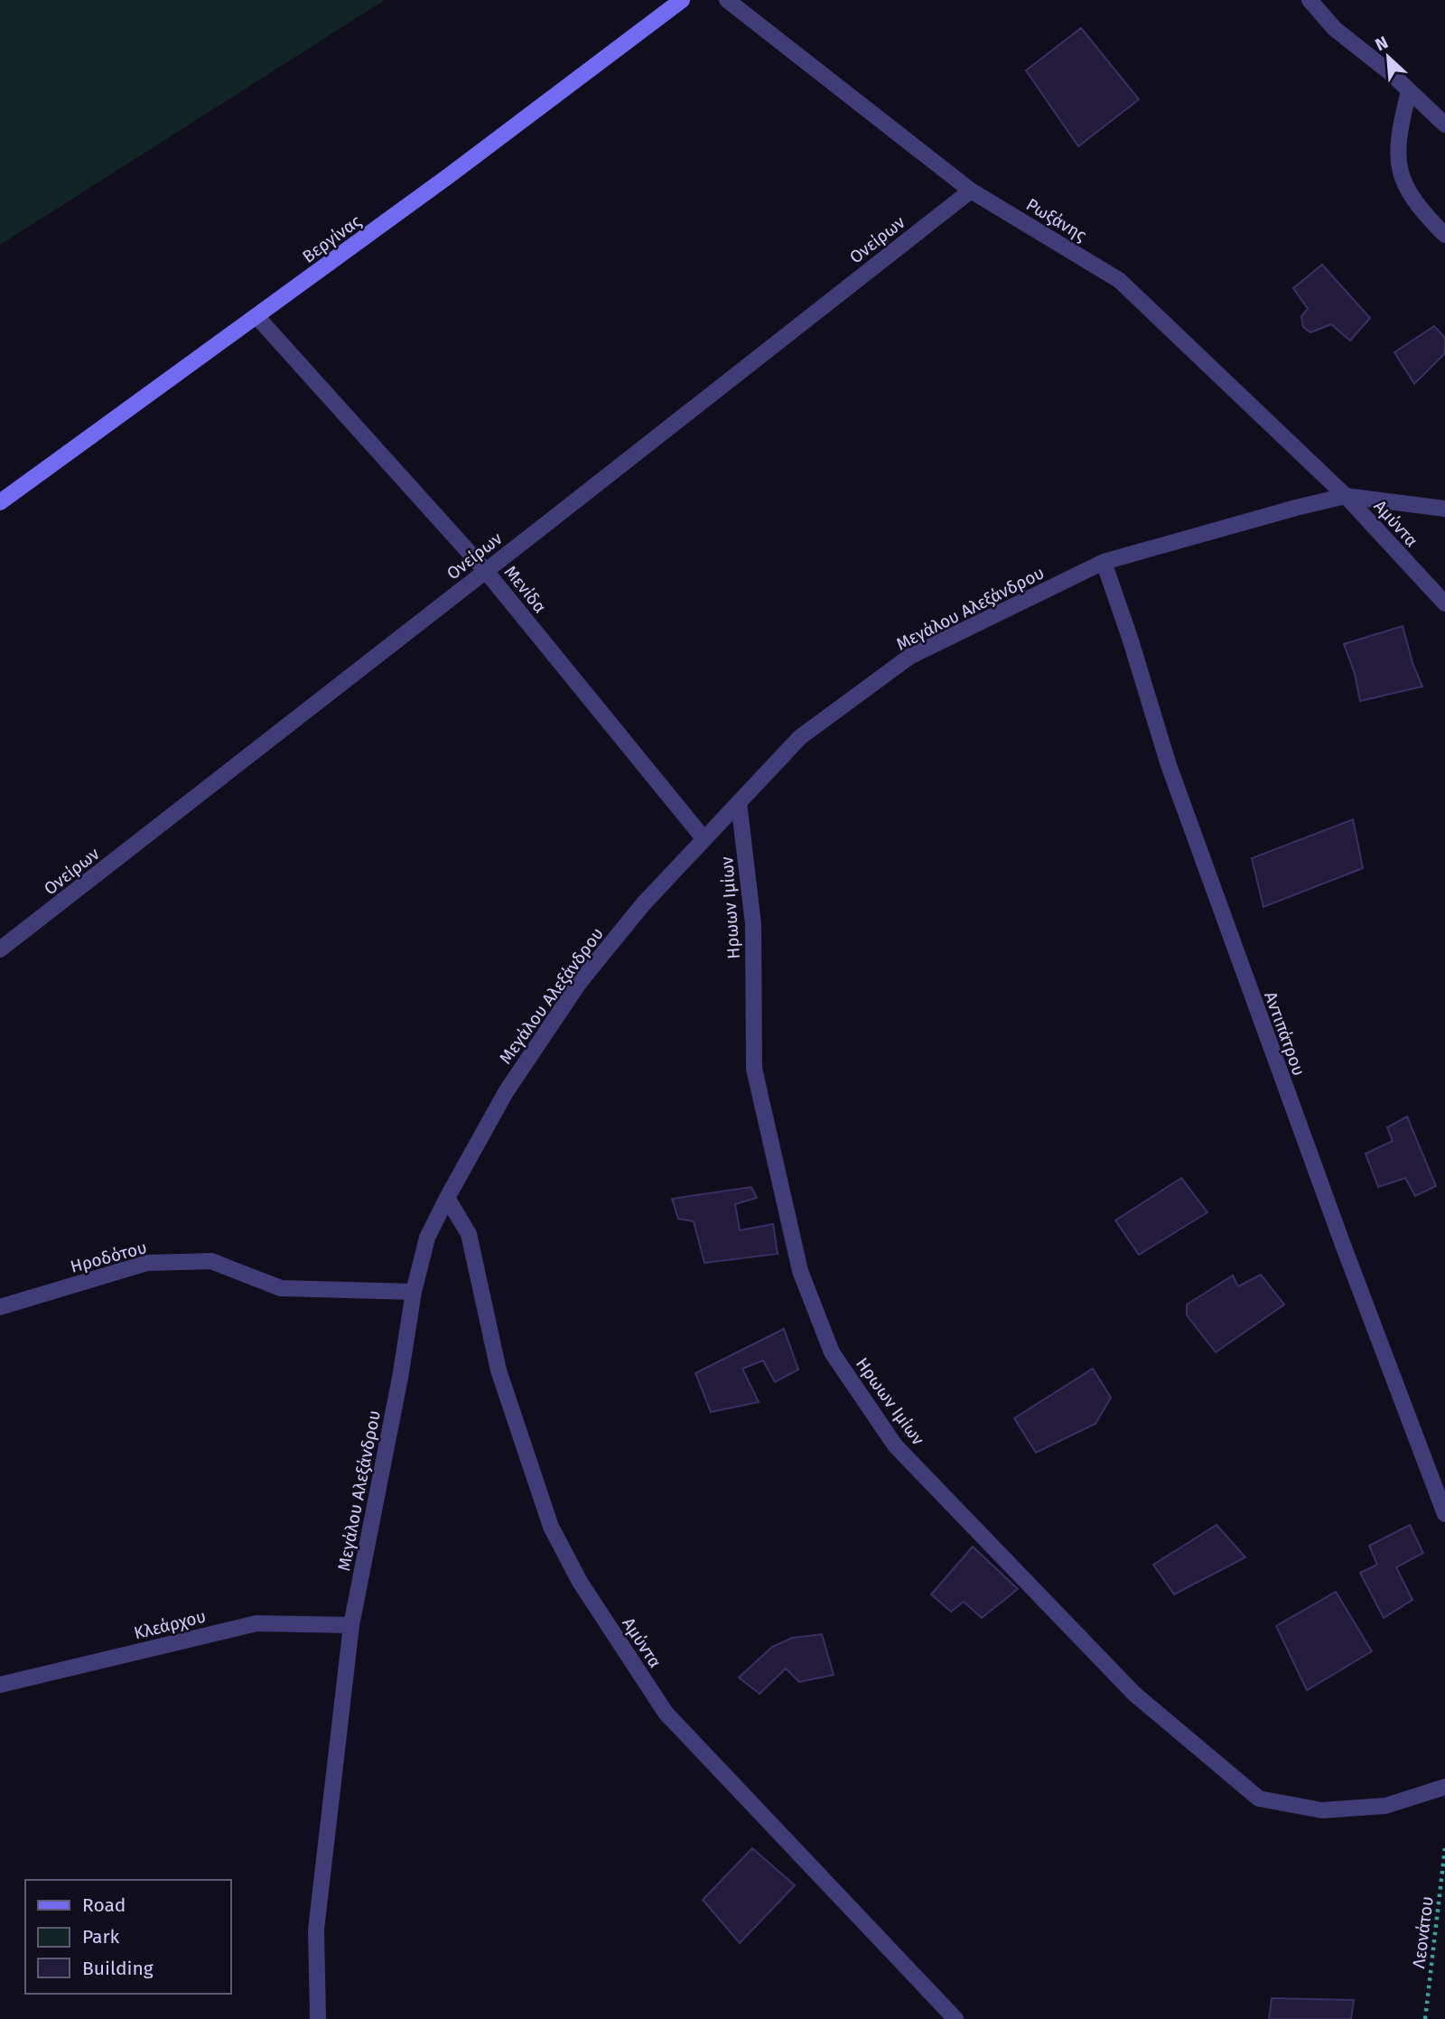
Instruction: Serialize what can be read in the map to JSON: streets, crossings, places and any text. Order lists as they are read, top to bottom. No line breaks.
{"streets":{"street":["Ρωξάνης","Βεργίνας","Ονείρων","Αμύντα","Μενίδα","Μεγάλου Αλεξάνδρου","Ηρωων Ιμίων","Αντιπάτρου","Ηροδότου","Κλεάρχου"],"path":["Λεονάτου"]},"crossings":[["Ρωξάνης","Ονείρων"],["Ρωξάνης","Αμύντα"],["Ρωξάνης","Μεγάλου Αλεξάνδρου"],["Βεργίνας","Μενίδα"],["Ονείρων","Μενίδα"],["Αμύντα","Μεγάλου Αλεξάνδρου"],["Μενίδα","Μεγάλου Αλεξάνδρου"],["Μεγάλου Αλεξάνδρου","Ηρωων Ιμίων"],["Μεγάλου Αλεξάνδρου","Αντιπάτρου"],["Μεγάλου Αλεξάνδρου","Ηροδότου"],["Μεγάλου Αλεξάνδρου","Κλεάρχου"]],"legend":["Road","Park","Building"],"north":"top left"}
